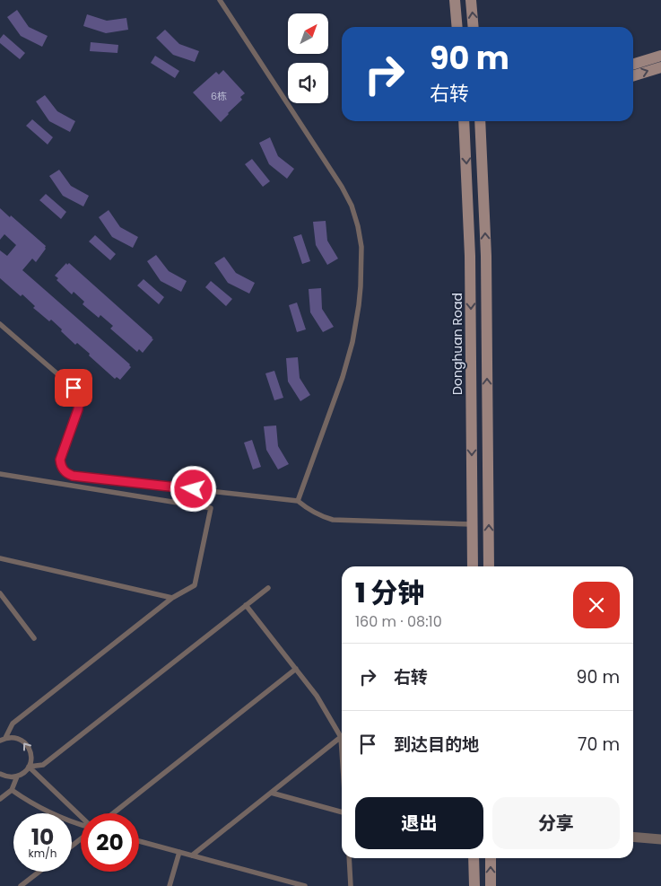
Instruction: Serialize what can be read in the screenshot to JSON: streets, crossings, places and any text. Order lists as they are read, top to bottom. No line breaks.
{"streets":{"main road":["Donghuan Road"]},"house_numbers":["6栋"],"north":"top right","page":{"turn":["90 m","右转"],"heading":["1 分钟","160 m · 08:10"],"list":[{"name":"右转","value":"90 m"},{"name":"到达目的地","value":"70 m"}],"buttons":["退出","分享"],"speed":"10 km/h","limit":"20"}}
